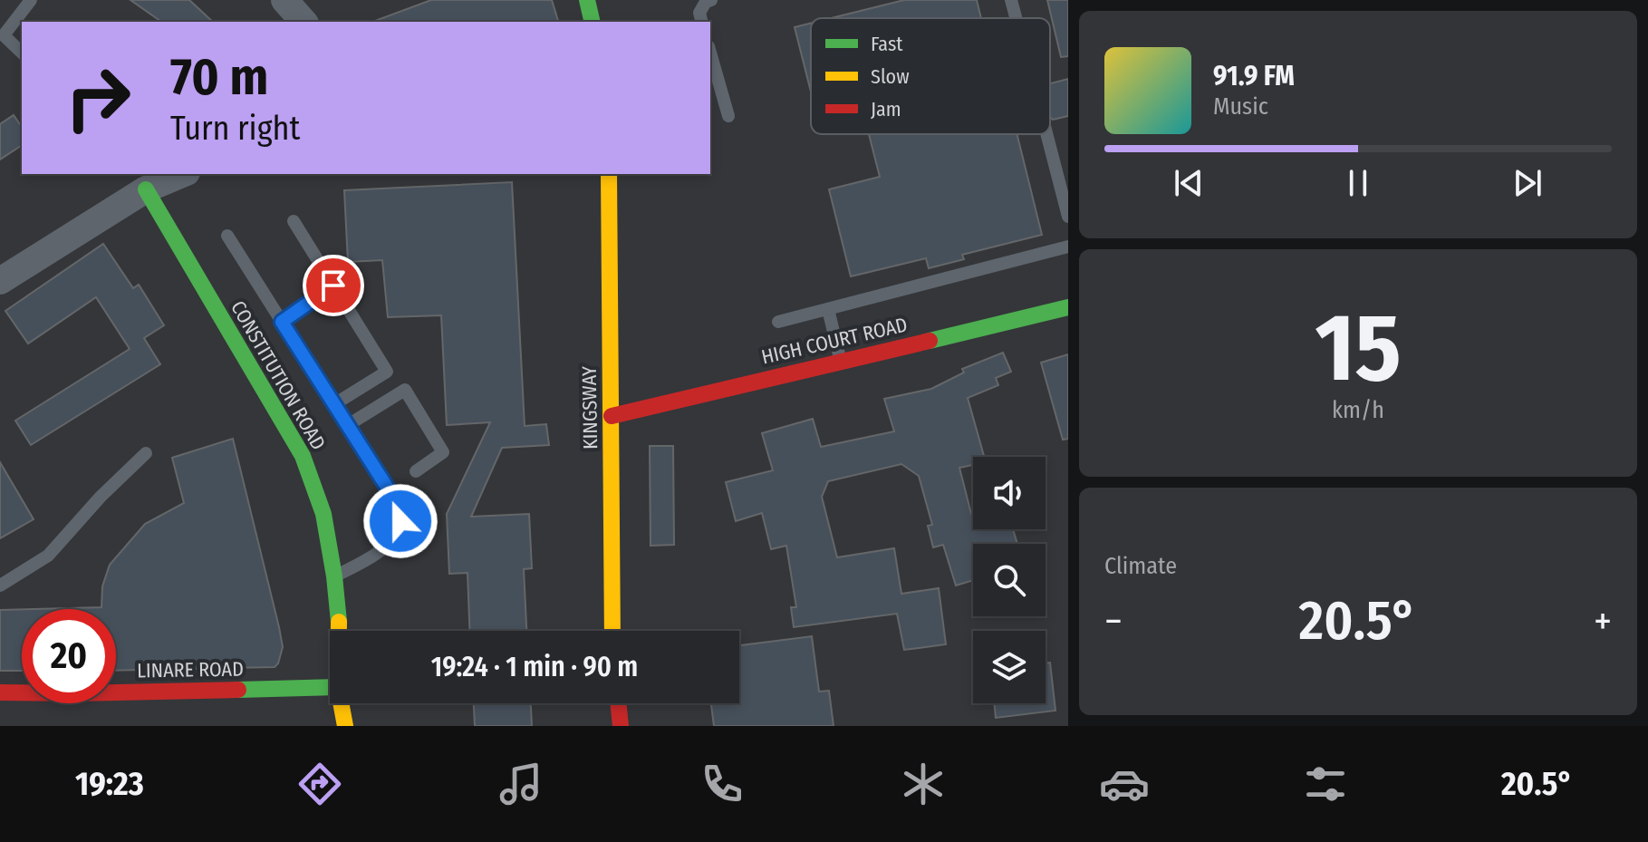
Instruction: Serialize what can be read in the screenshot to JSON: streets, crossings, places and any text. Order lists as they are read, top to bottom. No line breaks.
{"streets":{"street":["HIGH COURT ROAD","CONSTITUTION ROAD","KINGSWAY","LINARE ROAD"]},"crossings":[["HIGH COURT ROAD","KINGSWAY"]],"legend":["Fast","Slow","Jam"],"page":{"turn":["70 m","Turn right"],"song":["91.9 FM","Music"],"tile":[["15","km/h"],"Climate"],"heat":["−","20.5°","+"],"limit":"20","trip":"19:24 · 1 min · 90 m","tabs":["19:23","20.5°"]}}
